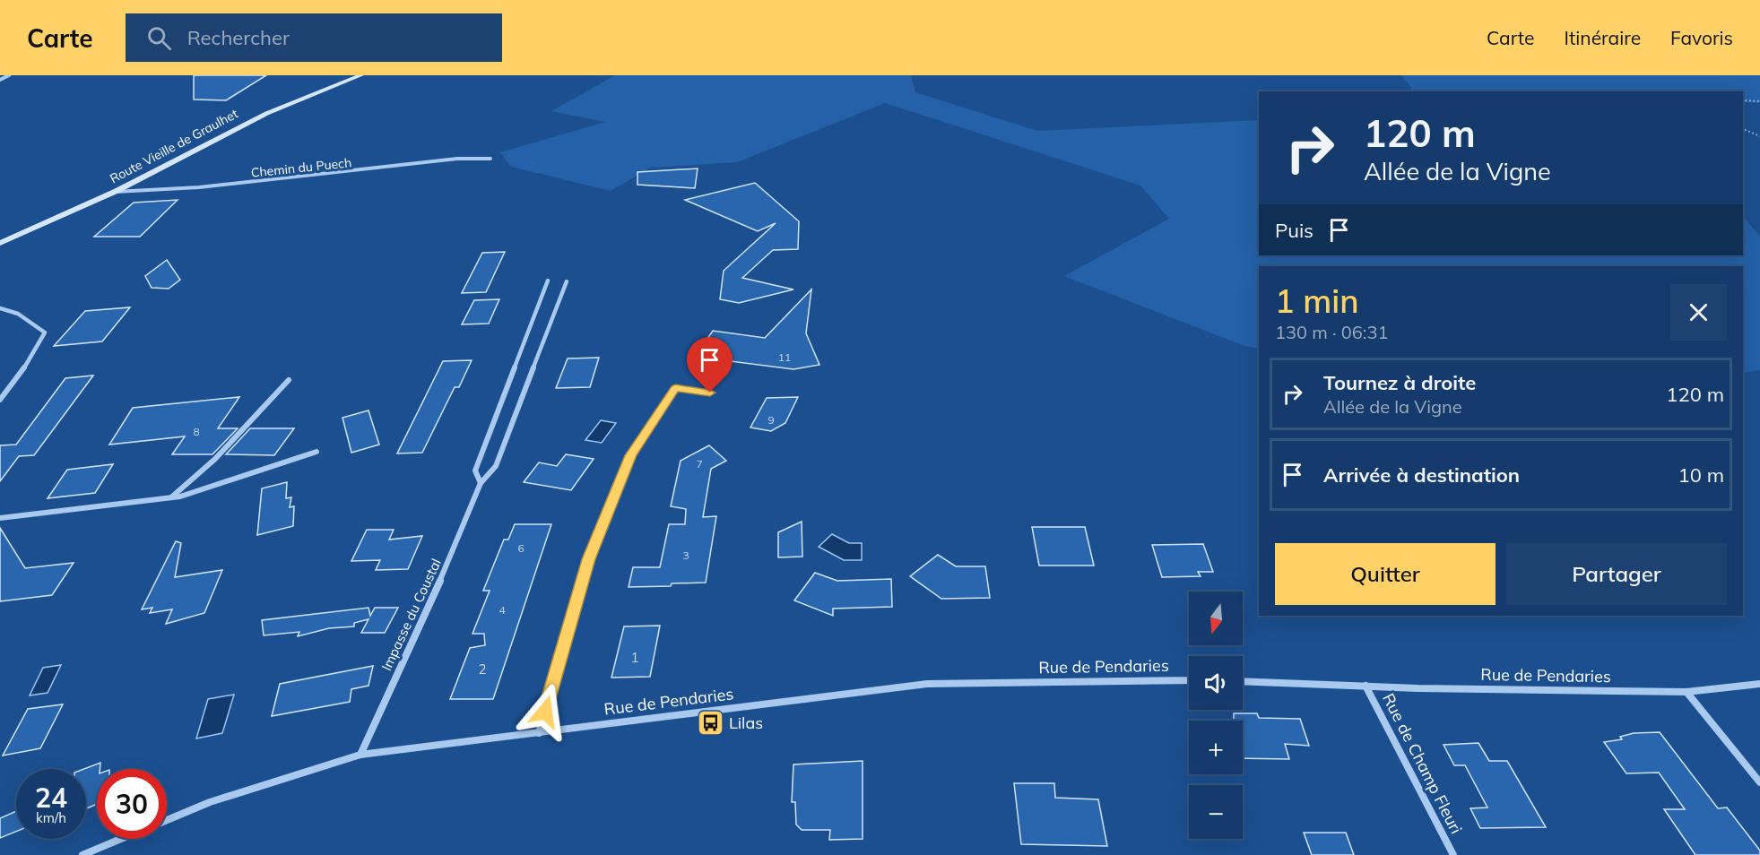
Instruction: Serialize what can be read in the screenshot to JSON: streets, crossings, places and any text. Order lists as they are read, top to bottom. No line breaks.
{"streets":{"main road":["Route Vieille de Graulhet"],"street":["Chemin du Puech","Impasse du Coustal","Rue de Pendaries","Rue de Champ Fleuri"]},"crossings":[["Route Vieille de Graulhet","Chemin du Puech"],["Impasse du Coustal","Rue de Pendaries"],["Rue de Pendaries","Rue de Champ Fleuri"]],"places":{"bus stop":["Lilas"]},"house_numbers":["11","9","8","7","6","3","4","1","2"],"north":"bottom","page":{"header":"Carte","search":"Rechercher","nav":["Carte","Itinéraire","Favoris"],"turn":["120 m","Allée de la Vigne"],"then":"Puis","heading":["1 min","130 m · 06:31"],"list":[{"name":"Tournez à droite","note":"Allée de la Vigne","value":"120 m"},{"name":"Arrivée à destination","value":"10 m"}],"buttons":["Quitter","Partager"],"map_buttons":["+","−"],"speed":"24 km/h","limit":"30"}}
